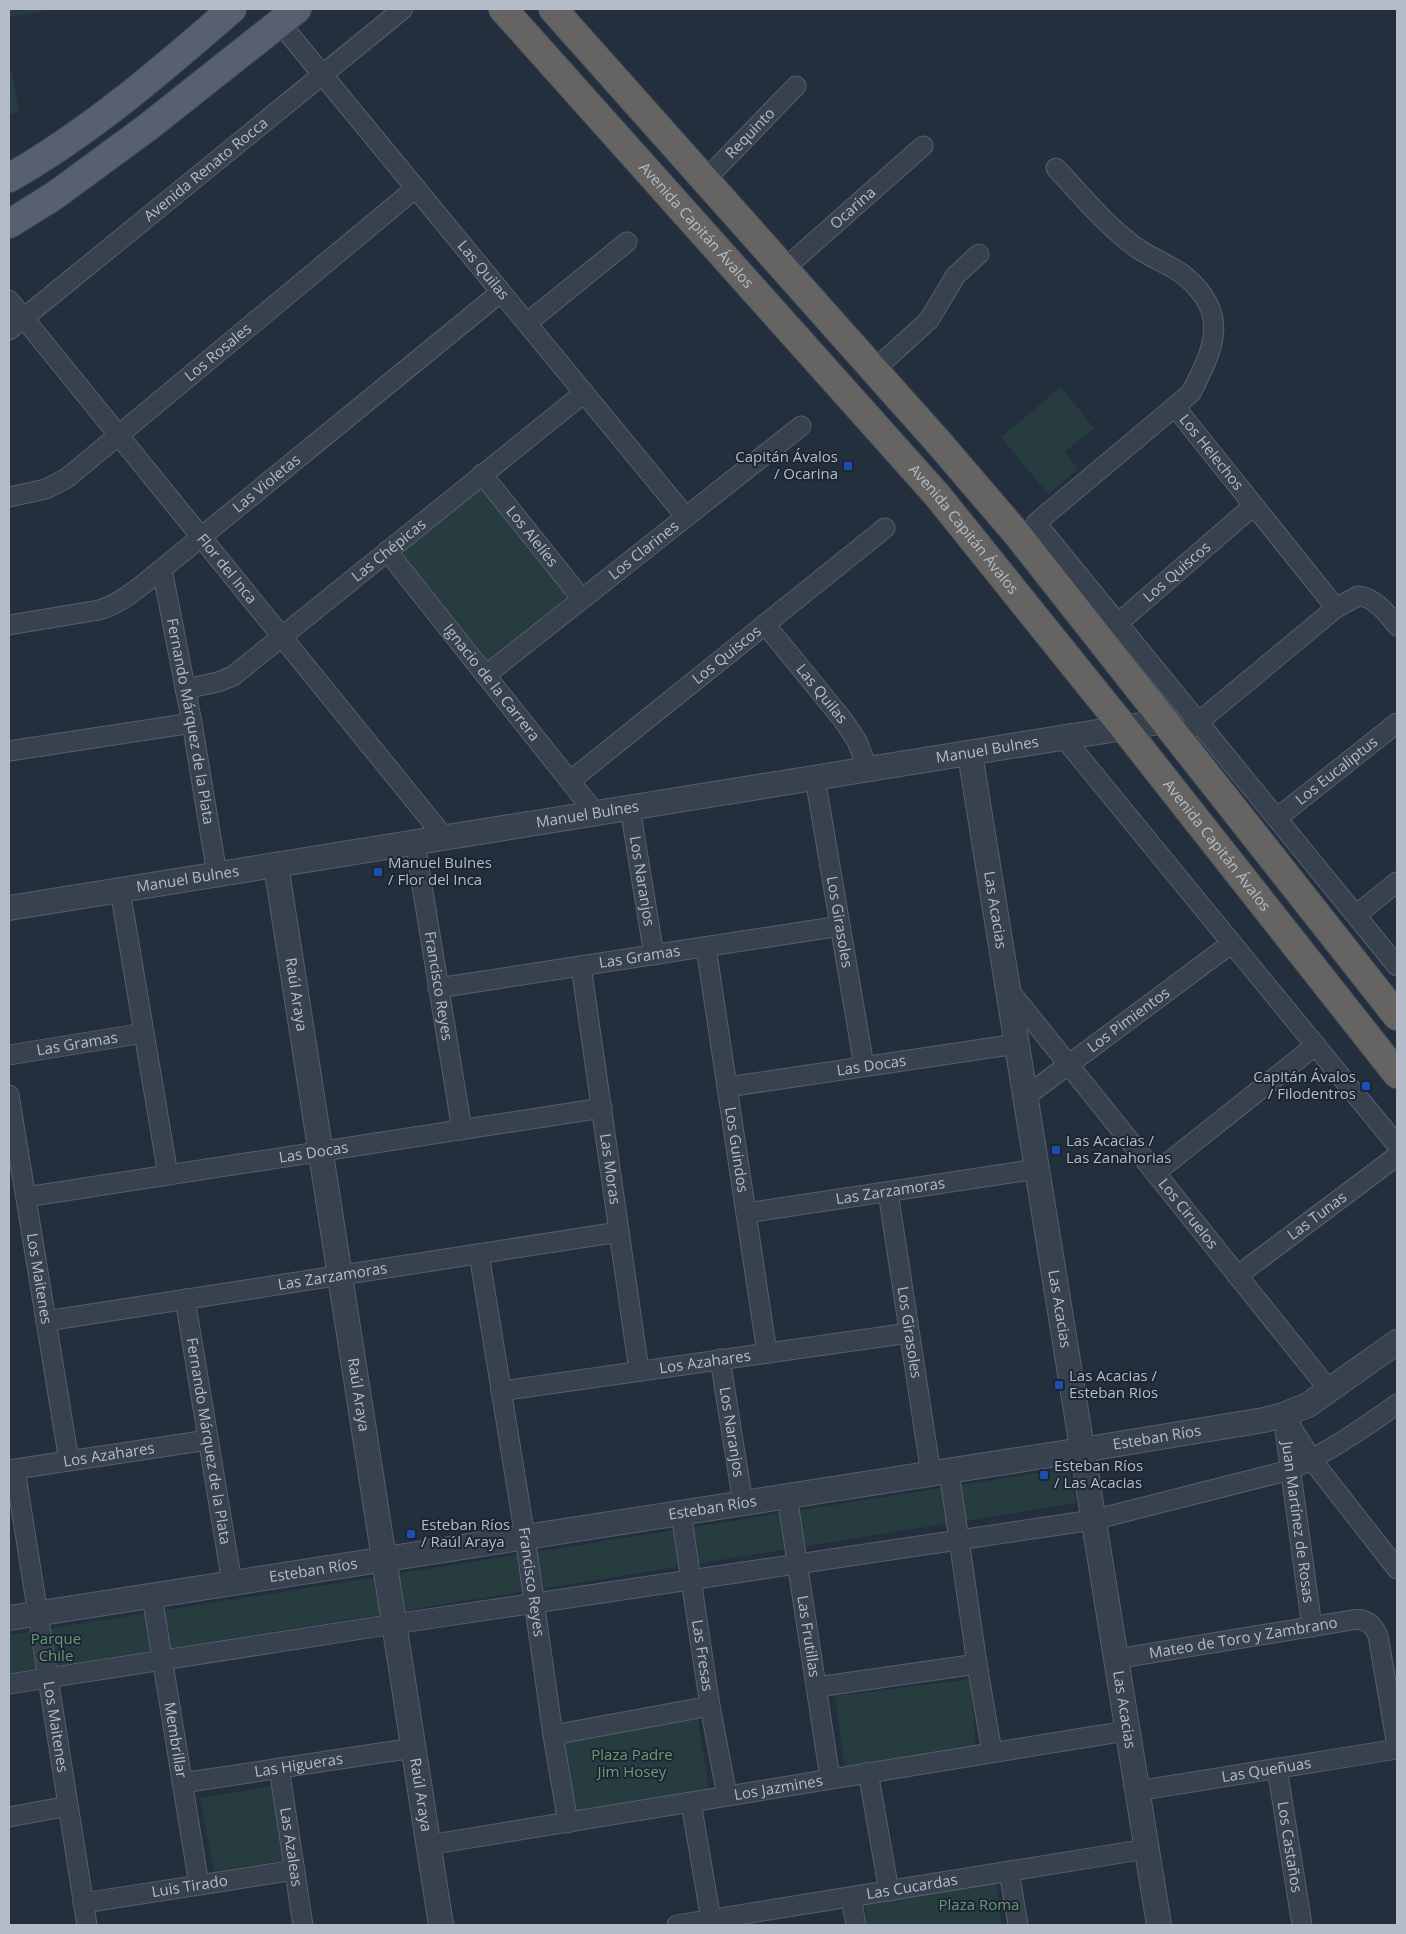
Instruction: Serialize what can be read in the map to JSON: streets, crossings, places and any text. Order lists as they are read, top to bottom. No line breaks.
{"streets":{"highway":["Avenida Capitán Ávalos"],"street":["Requinto","Avenida Renato Rocca","Ocarina","Las Quilas","Los Rosales","Los Helechos","Las Violetas","Los Alelíes","Las Chépicas","Los Clarines","Flor del Inca","Los Quiscos","Ignacio de la Carrera","Fernando Márquez de la Plata","Manuel Bulnes","Los Eucaliptus","Los Naranjos","Las Acacias","Los Girasoles","Las Gramas","Francisco Reyes","Raúl Araya","Los Pimientos","Las Docas","Los Guindos","Las Moras","Las Zarzamoras","Los Ciruelos","Las Tunas","Los Maitenes","Los Azahares","Esteban Ríos","Juan Martínez de Rosas","Las Frutillas","Mateo de Toro y Zambrano","Las Fresas","Membrillar","Las Higueras","Las Queñuas","Los Jazmines","Las Azaleas","Los Castaños","Luis Tirado","Las Cucardas"]},"crossings":[["Avenida Renato Rocca","Las Quilas"],["Avenida Renato Rocca","Flor del Inca"],["Avenida Capitán Ávalos","Manuel Bulnes"],["Las Quilas","Los Rosales"],["Las Quilas","Las Violetas"],["Las Quilas","Las Chépicas"],["Las Quilas","Los Clarines"],["Las Quilas","Los Quiscos"],["Las Quilas","Manuel Bulnes"],["Los Rosales","Flor del Inca"],["Los Helechos","Los Quiscos"],["Los Helechos","Manuel Bulnes"],["Las Violetas","Flor del Inca"],["Las Violetas","Fernando Márquez de la Plata"],["Los Alelíes","Las Chépicas"],["Los Alelíes","Los Clarines"],["Las Chépicas","Flor del Inca"],["Las Chépicas","Ignacio de la Carrera"],["Las Chépicas","Fernando Márquez de la Plata"],["Los Clarines","Ignacio de la Carrera"],["Flor del Inca","Manuel Bulnes"],["Los Quiscos","Ignacio de la Carrera"],["Ignacio de la Carrera","Manuel Bulnes"],["Fernando Márquez de la Plata","Manuel Bulnes"],["Fernando Márquez de la Plata","Las Zarzamoras"],["Fernando Márquez de la Plata","Los Azahares"],["Fernando Márquez de la Plata","Esteban Ríos"],["Manuel Bulnes","Los Naranjos"],["Manuel Bulnes","Las Acacias"],["Manuel Bulnes","Los Girasoles"],["Manuel Bulnes","Francisco Reyes"],["Manuel Bulnes","Raúl Araya"],["Los Naranjos","Las Gramas"],["Los Naranjos","Los Azahares"],["Los Naranjos","Esteban Ríos"],["Las Acacias","Los Pimientos"],["Las Acacias","Las Docas"],["Las Acacias","Las Zarzamoras"],["Las Acacias","Los Ciruelos"],["Las Acacias","Esteban Ríos"],["Las Acacias","Mateo de Toro y Zambrano"],["Las Acacias","Las Queñuas"],["Las Acacias","Los Jazmines"],["Las Acacias","Las Cucardas"],["Los Girasoles","Las Gramas"],["Los Girasoles","Las Docas"],["Los Girasoles","Las Zarzamoras"],["Los Girasoles","Los Azahares"],["Los Girasoles","Esteban Ríos"],["Los Girasoles","Los Jazmines"],["Las Gramas","Francisco Reyes"],["Las Gramas","Los Guindos"],["Las Gramas","Las Moras"],["Francisco Reyes","Las Docas"],["Francisco Reyes","Las Zarzamoras"],["Francisco Reyes","Los Azahares"],["Francisco Reyes","Esteban Ríos"],["Francisco Reyes","Los Jazmines"],["Raúl Araya","Las Docas"],["Raúl Araya","Las Zarzamoras"],["Raúl Araya","Esteban Ríos"],["Raúl Araya","Las Higueras"],["Raúl Araya","Los Jazmines"],["Los Pimientos","Los Ciruelos"],["Las Docas","Los Guindos"],["Las Docas","Las Moras"],["Las Docas","Los Maitenes"],["Los Guindos","Las Zarzamoras"],["Los Guindos","Los Azahares"],["Las Moras","Las Zarzamoras"],["Las Moras","Los Azahares"],["Las Zarzamoras","Los Maitenes"],["Los Ciruelos","Las Tunas"],["Los Ciruelos","Esteban Ríos"],["Los Maitenes","Los Azahares"],["Los Maitenes","Esteban Ríos"],["Los Maitenes","Luis Tirado"],["Esteban Ríos","Juan Martínez de Rosas"],["Esteban Ríos","Las Frutillas"],["Esteban Ríos","Las Fresas"],["Esteban Ríos","Membrillar"],["Juan Martínez de Rosas","Mateo de Toro y Zambrano"],["Las Frutillas","Los Jazmines"],["Mateo de Toro y Zambrano","Las Queñuas"],["Las Fresas","Los Jazmines"],["Membrillar","Las Higueras"],["Membrillar","Luis Tirado"],["Las Higueras","Las Azaleas"],["Las Queñuas","Los Castaños"],["Las Azaleas","Luis Tirado"]],"parks":["Parque Chile","Plaza Padre Jim Hosey","Plaza Roma"],"places":{"transit":["Capitán Ávalos / Ocarina","Manuel Bulnes / Flor del Inca","Capitán Ávalos / Filodentros","Las Acacias / Las Zanahorias","Las Acacias / Esteban Rios","Esteban Ríos / Las Acacias","Esteban Ríos / Raúl Araya"]}}
